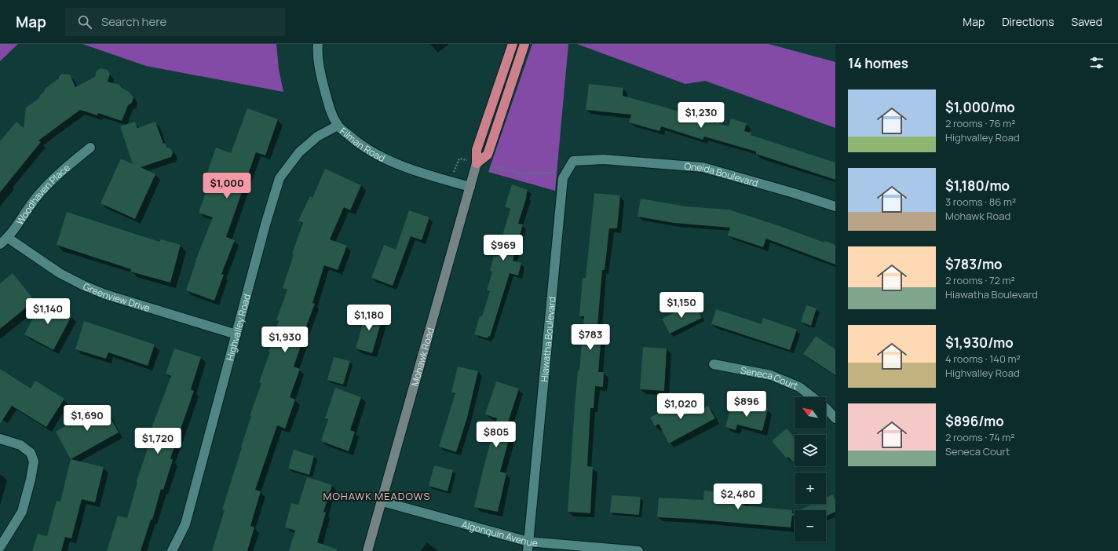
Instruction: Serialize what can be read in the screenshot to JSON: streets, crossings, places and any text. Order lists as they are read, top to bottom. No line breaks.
{"streets":{"main road":["Mohawk Road"],"street":["Filman Road","Oneida Boulevard","Woodhaven Place","Greenview Drive","Highvalley Road","Hiawatha Boulevard","Seneca Court","Algonquin Avenue"]},"crossings":[["Filman Road","Highvalley Road"],["Filman Road","Mohawk Road"],["Oneida Boulevard","Hiawatha Boulevard"],["Woodhaven Place","Greenview Drive"],["Greenview Drive","Highvalley Road"],["Hiawatha Boulevard","Algonquin Avenue"],["Mohawk Road","Algonquin Avenue"]],"districts":["MOHAWK MEADOWS"],"north":"top left","page":{"header":"Map","search":"Search here","nav":["Map","Directions","Saved"],"heading":"14 homes","list":[{"name":"$1,000/mo","note":"2 rooms · 76 m² · Highvalley Road"},{"name":"$1,180/mo","note":"3 rooms · 86 m² · Mohawk Road"},{"name":"$783/mo","note":"2 rooms · 72 m² · Hiawatha Boulevard"},{"name":"$1,930/mo","note":"4 rooms · 140 m² · Highvalley Road"},{"name":"$896/mo","note":"2 rooms · 74 m² · Seneca Court"}],"price":["$1,230","$1,000","$969","$1,150","$1,140","$1,180","$783","$1,930","$896","$1,020","$1,690","$805","$1,720","$2,480"],"map_buttons":["+","−"]}}
